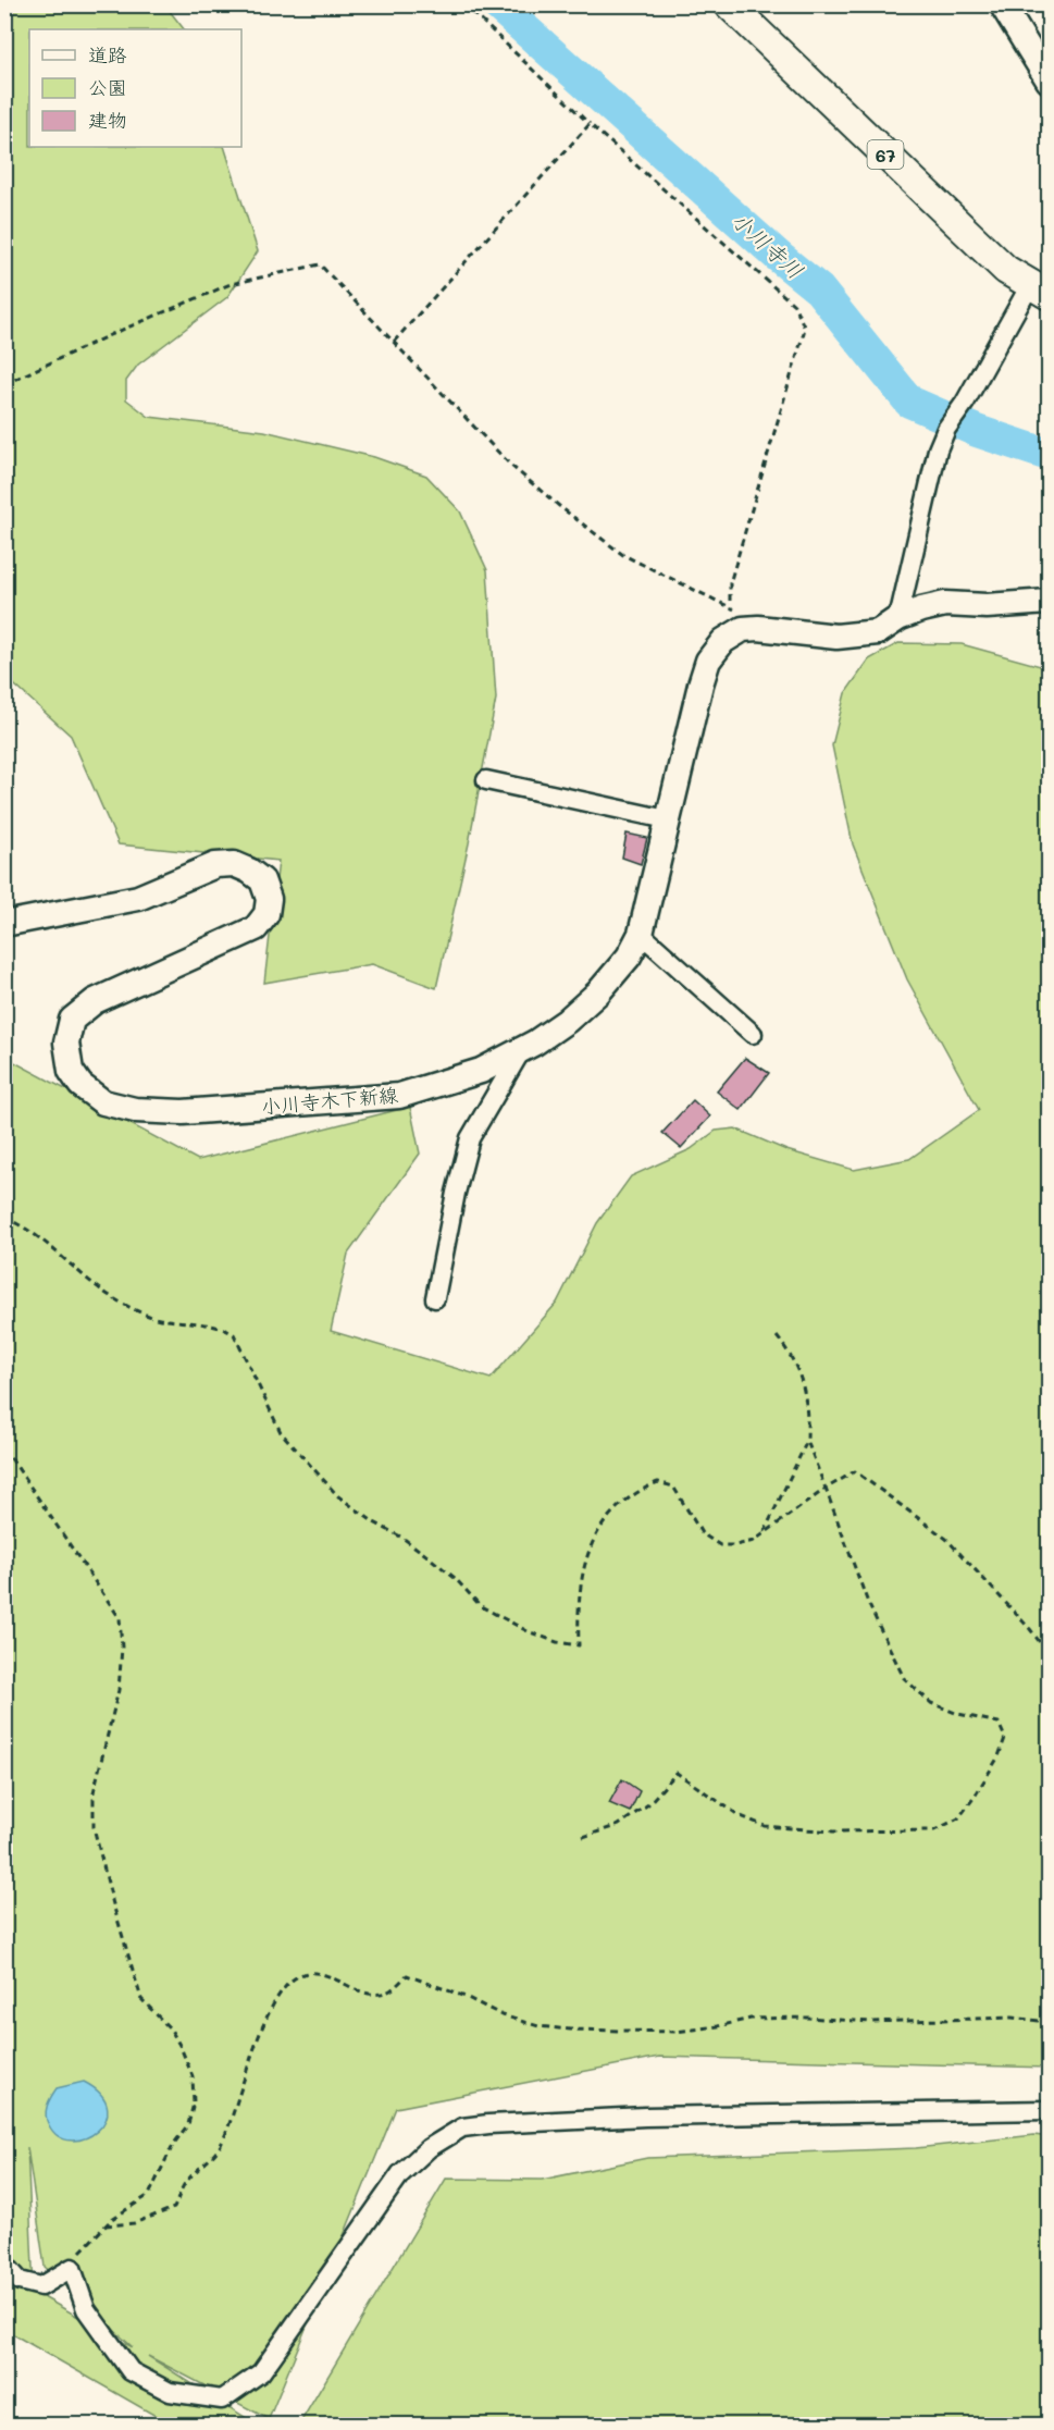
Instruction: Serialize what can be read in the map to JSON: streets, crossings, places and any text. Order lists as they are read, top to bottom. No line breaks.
{"streets":{"main road":["67","小川寺木下新線"]},"water":["小川寺川"],"legend":["道路","公園","建物"]}
